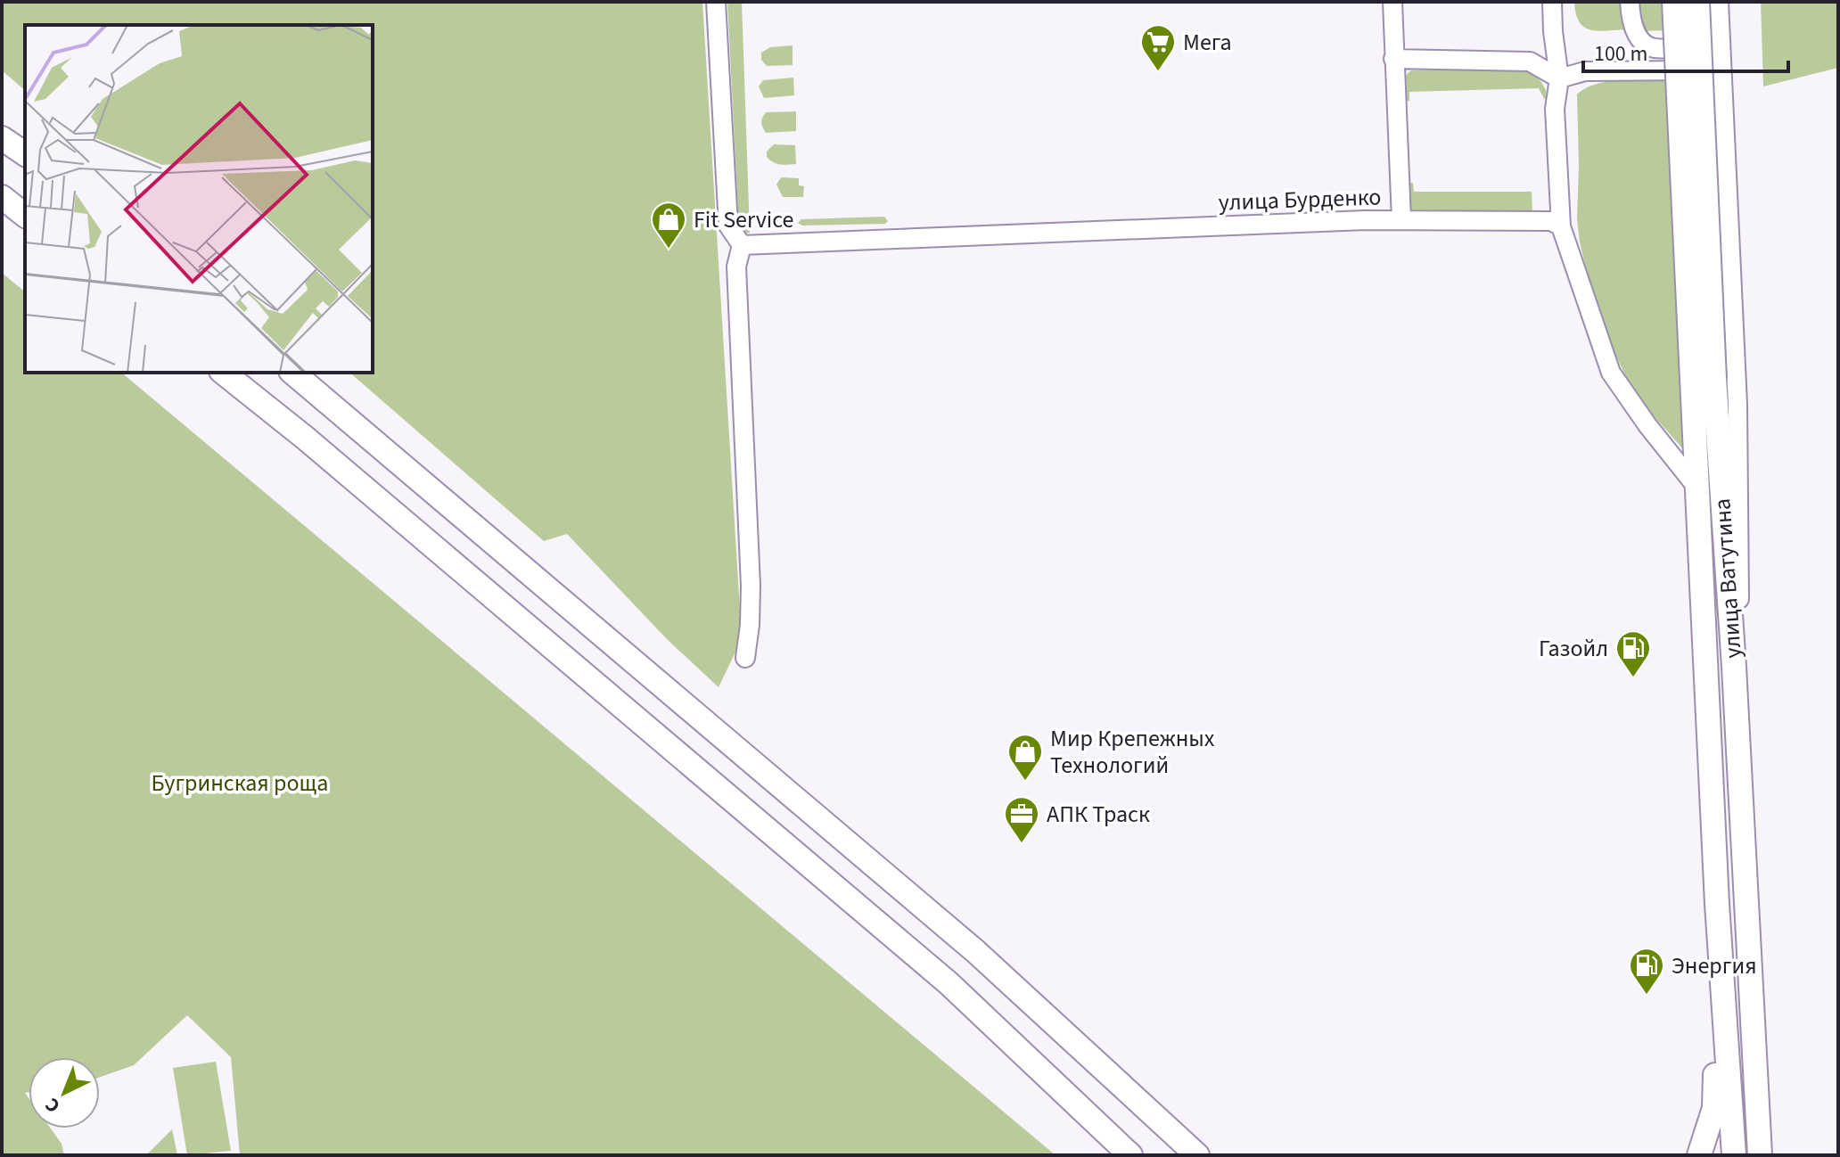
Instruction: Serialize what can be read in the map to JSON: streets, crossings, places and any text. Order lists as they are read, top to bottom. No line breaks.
{"streets":{"main road":["улица Ватутина"],"street":["улица Бурденко"]},"parks":["Бугринская роща"],"places":{"supermarket":["Мега"],"shop":["Fit Service","Мир Крепежных Технологий"],"fuel station":["Газойл","Энергия"],"office":["АПК Траск"]},"scale_bar":"100 m","north":"bottom left"}
